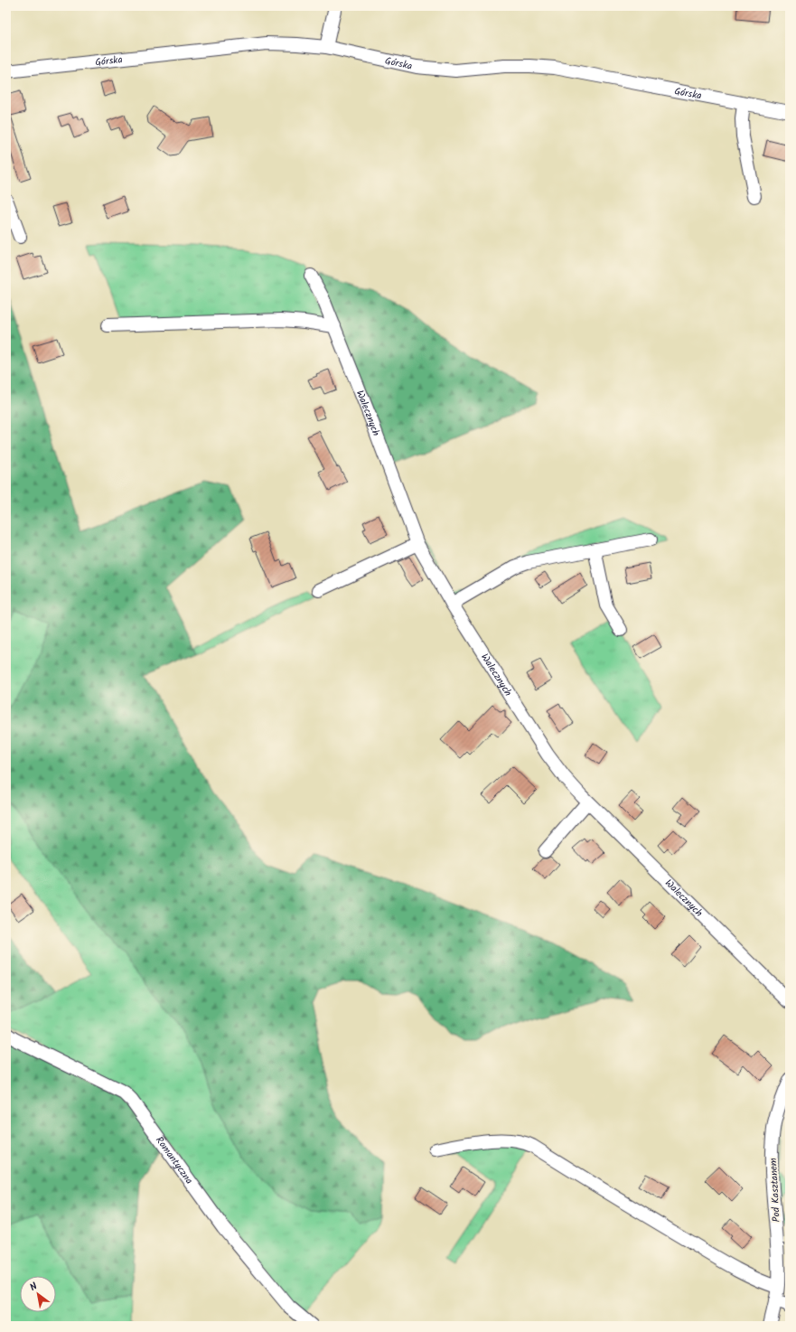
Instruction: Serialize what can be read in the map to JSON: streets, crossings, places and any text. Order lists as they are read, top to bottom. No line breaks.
{"streets":{"street":["Górska","Walecznych","Romantyczna","Pod Kasztanem"]},"north":"top left"}
